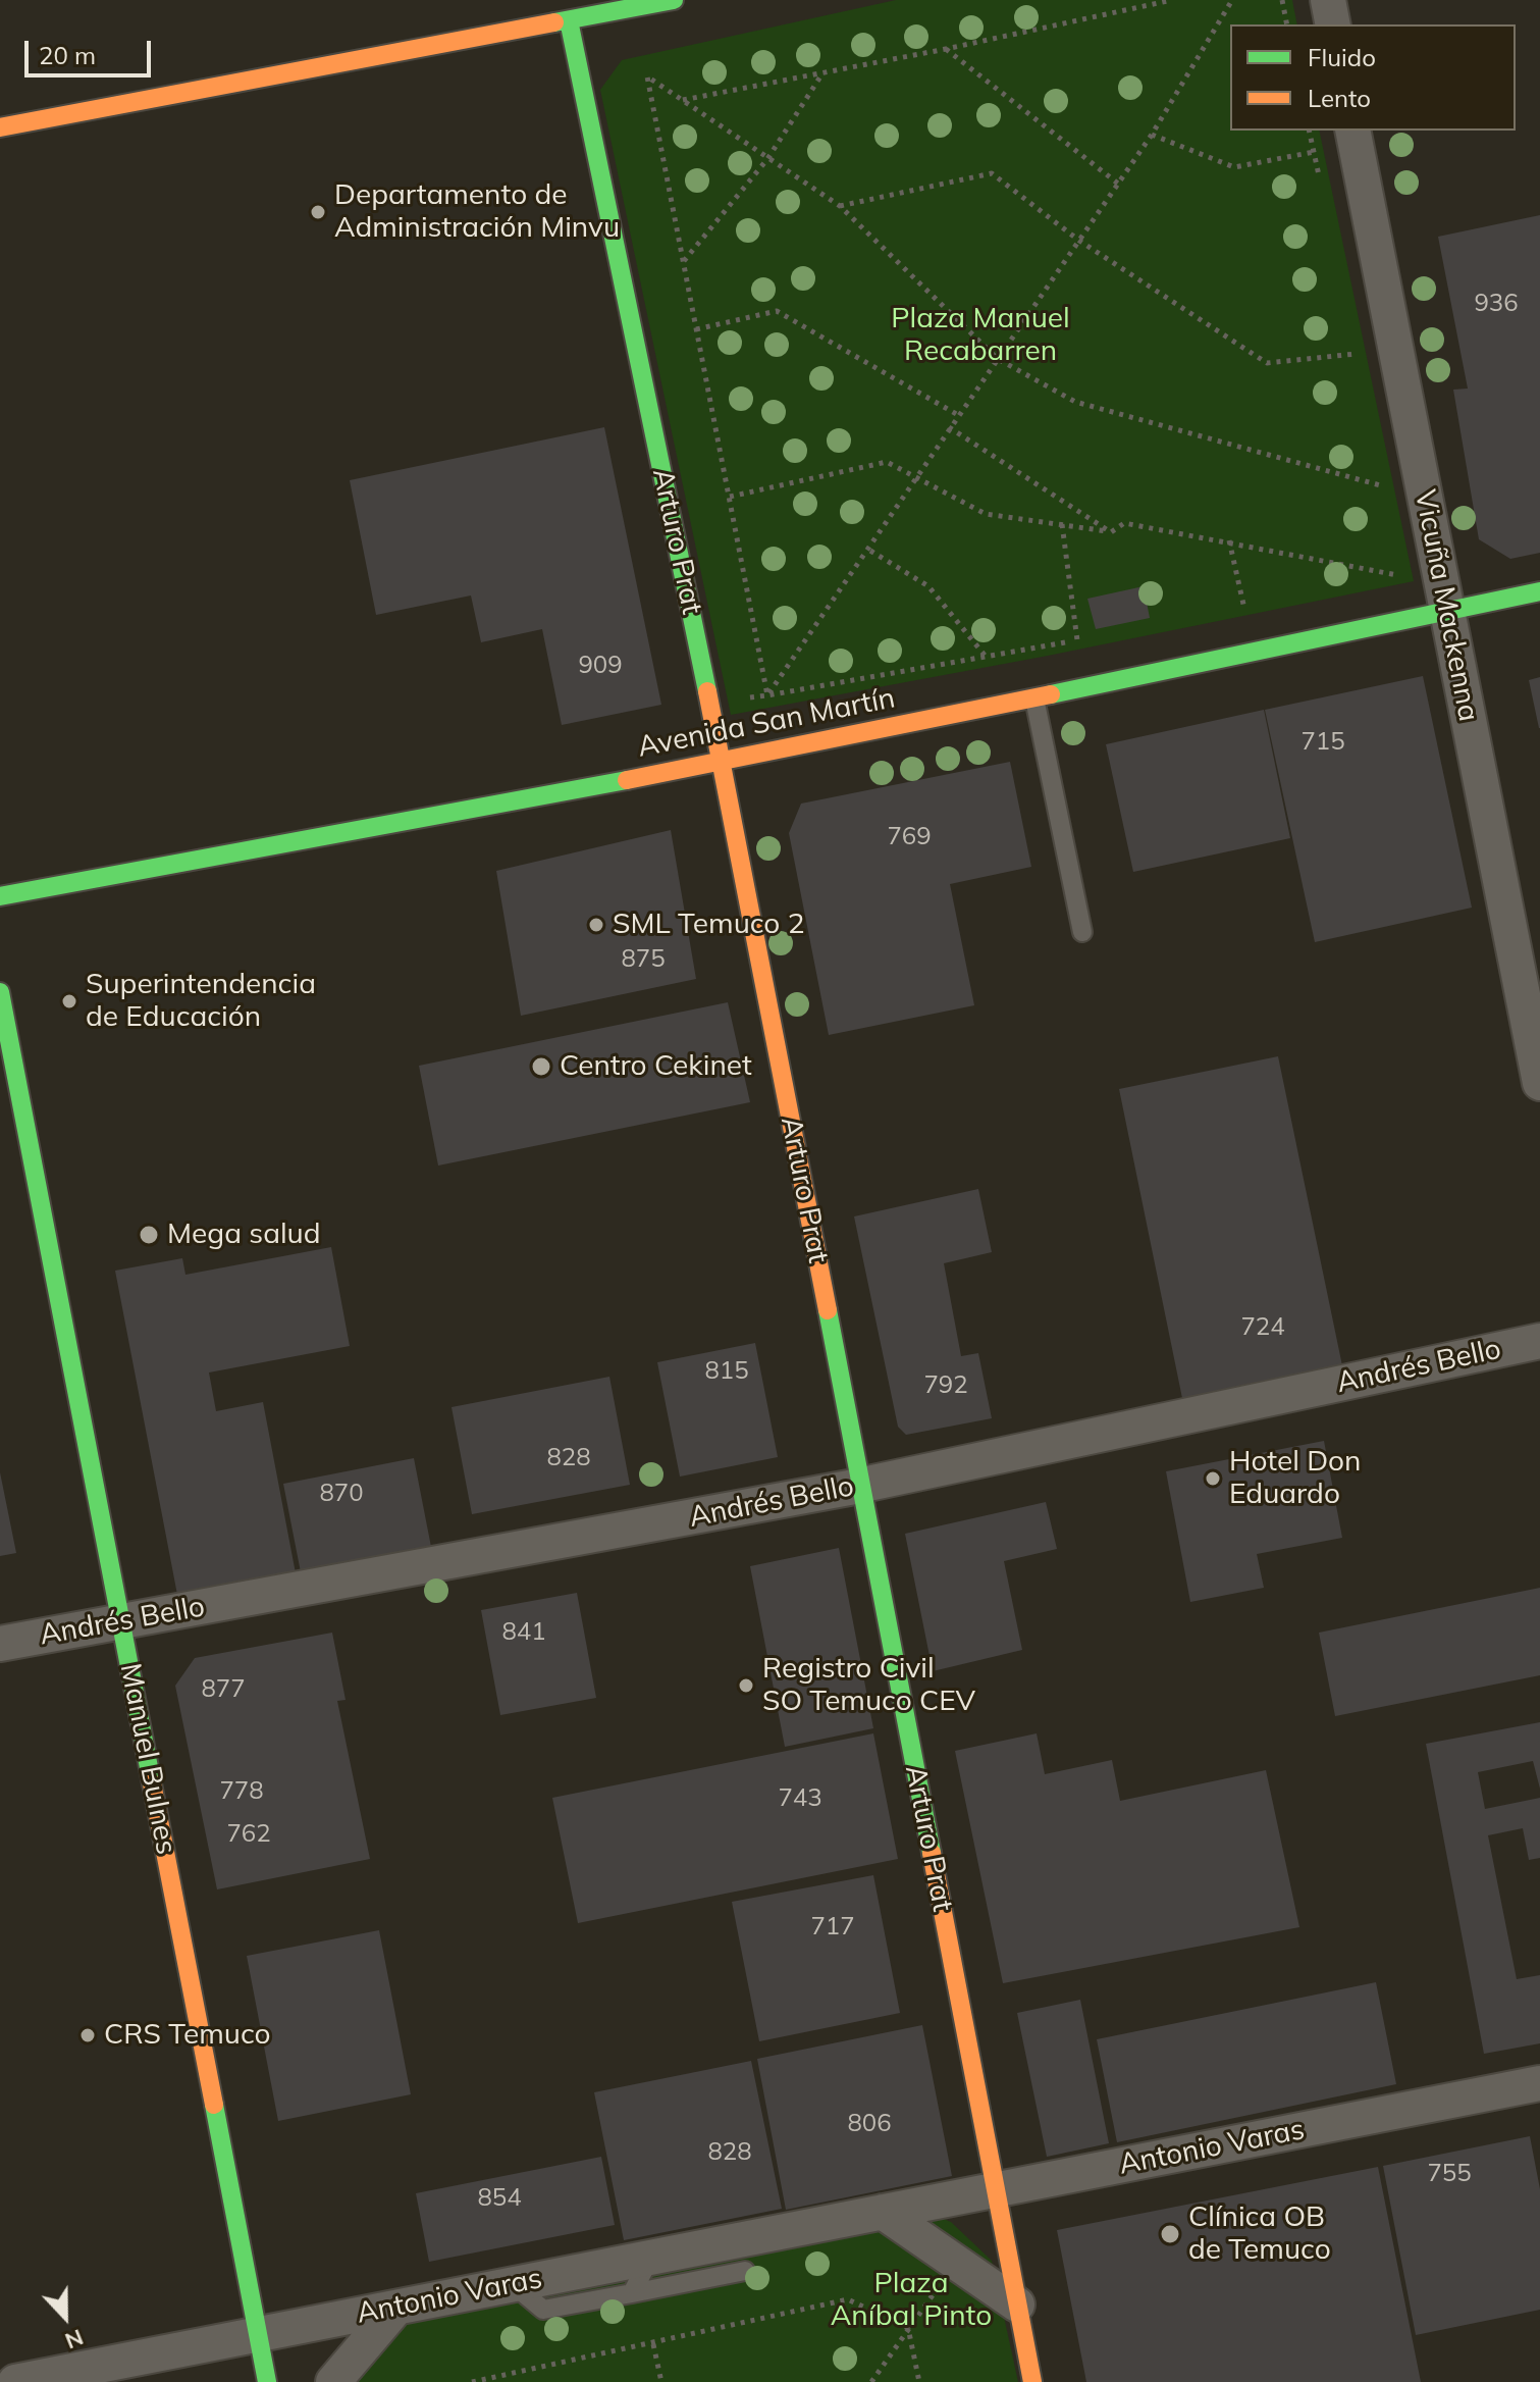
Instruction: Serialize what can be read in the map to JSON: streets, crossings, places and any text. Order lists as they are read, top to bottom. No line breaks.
{"streets":{"street":["Arturo Prat","Vicuña Mackenna","Avenida San Martín","Andrés Bello","Manuel Bulnes","Antonio Varas"]},"crossings":[["Arturo Prat","Avenida San Martín"],["Arturo Prat","Andrés Bello"],["Arturo Prat","Antonio Varas"],["Vicuña Mackenna","Avenida San Martín"],["Andrés Bello","Manuel Bulnes"],["Manuel Bulnes","Antonio Varas"]],"parks":["Plaza Manuel Recabarren","Plaza Aníbal Pinto"],"places":["Departamento de Administración Minvu","SML Temuco 2","Superintendencia de Educación","Centro Cekinet","Mega salud","Hotel Don Eduardo","Registro Civil SO Temuco CEV","CRS Temuco","Clínica OB de Temuco"],"house_numbers":["936","909","715","769","875","724","815","792","828","870","841","877","778","743","762","717","806","828","755","854"],"legend":["Fluido","Lento"],"scale_bar":"20 m","north":"bottom"}
